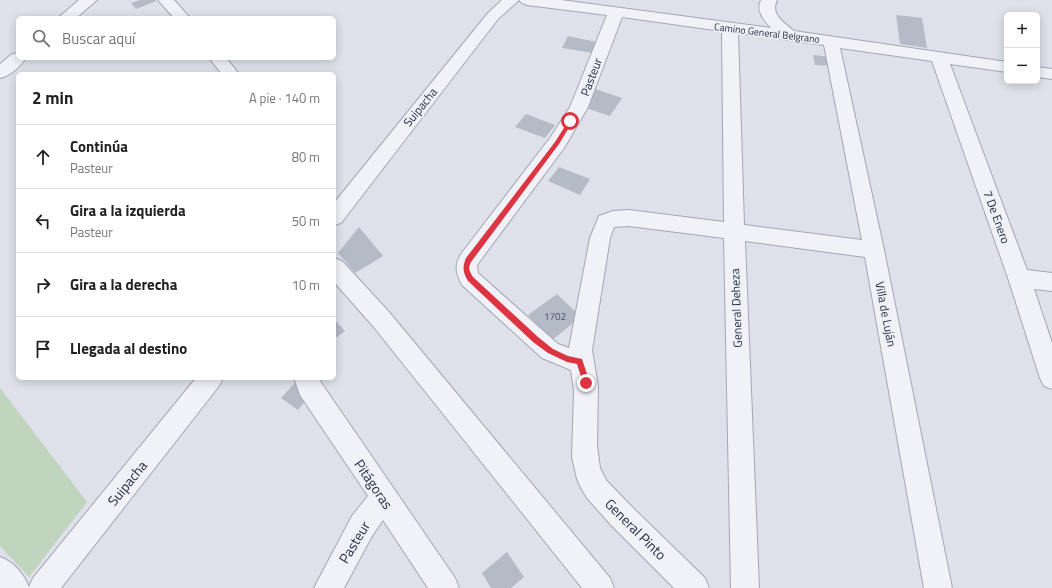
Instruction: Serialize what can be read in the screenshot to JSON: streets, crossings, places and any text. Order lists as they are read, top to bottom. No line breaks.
{"streets":{"street":["Camino General Belgrano","Pasteur","Suipacha","7 De Enero","General Deheza","Villa de Luján","Pitágoras","General Pinto"]},"crossings":[["Camino General Belgrano","Pasteur"],["Camino General Belgrano","7 De Enero"],["Camino General Belgrano","General Deheza"],["Camino General Belgrano","Villa de Luján"],["Pasteur","Pitágoras"],["Pasteur","General Pinto"],["General Deheza","General Pinto"]],"house_numbers":["1702"],"page":{"map_buttons":["+","−"],"search":"Buscar aquí","heading":["2 min","A pie · 140 m"],"list":[["Continúa","Pasteur","80 m"],["Gira a la izquierda","Pasteur","50 m"],["Gira a la derecha","10 m"],"Llegada al destino"]}}
